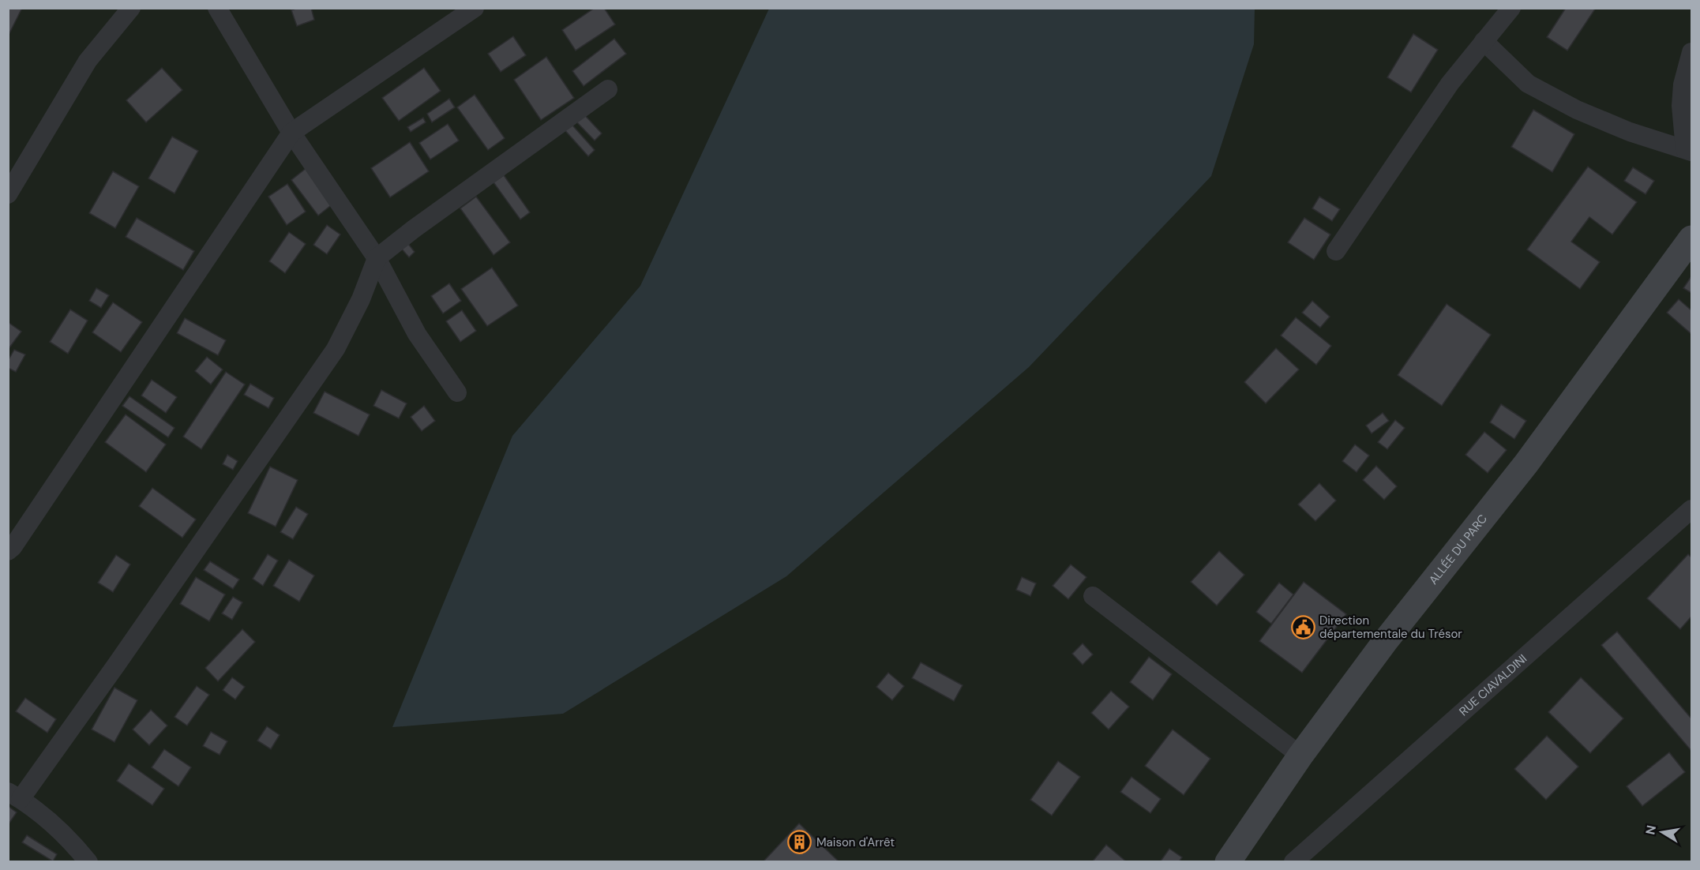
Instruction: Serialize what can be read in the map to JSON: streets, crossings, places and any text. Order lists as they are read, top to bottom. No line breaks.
{"streets":{"street":["ALLÉE DU PARC","RUE CIAVALDINI"]},"places":{"public building":["Direction départementale du Trésor"],"building":["Maison d'Arrêt"]},"north":"left"}
